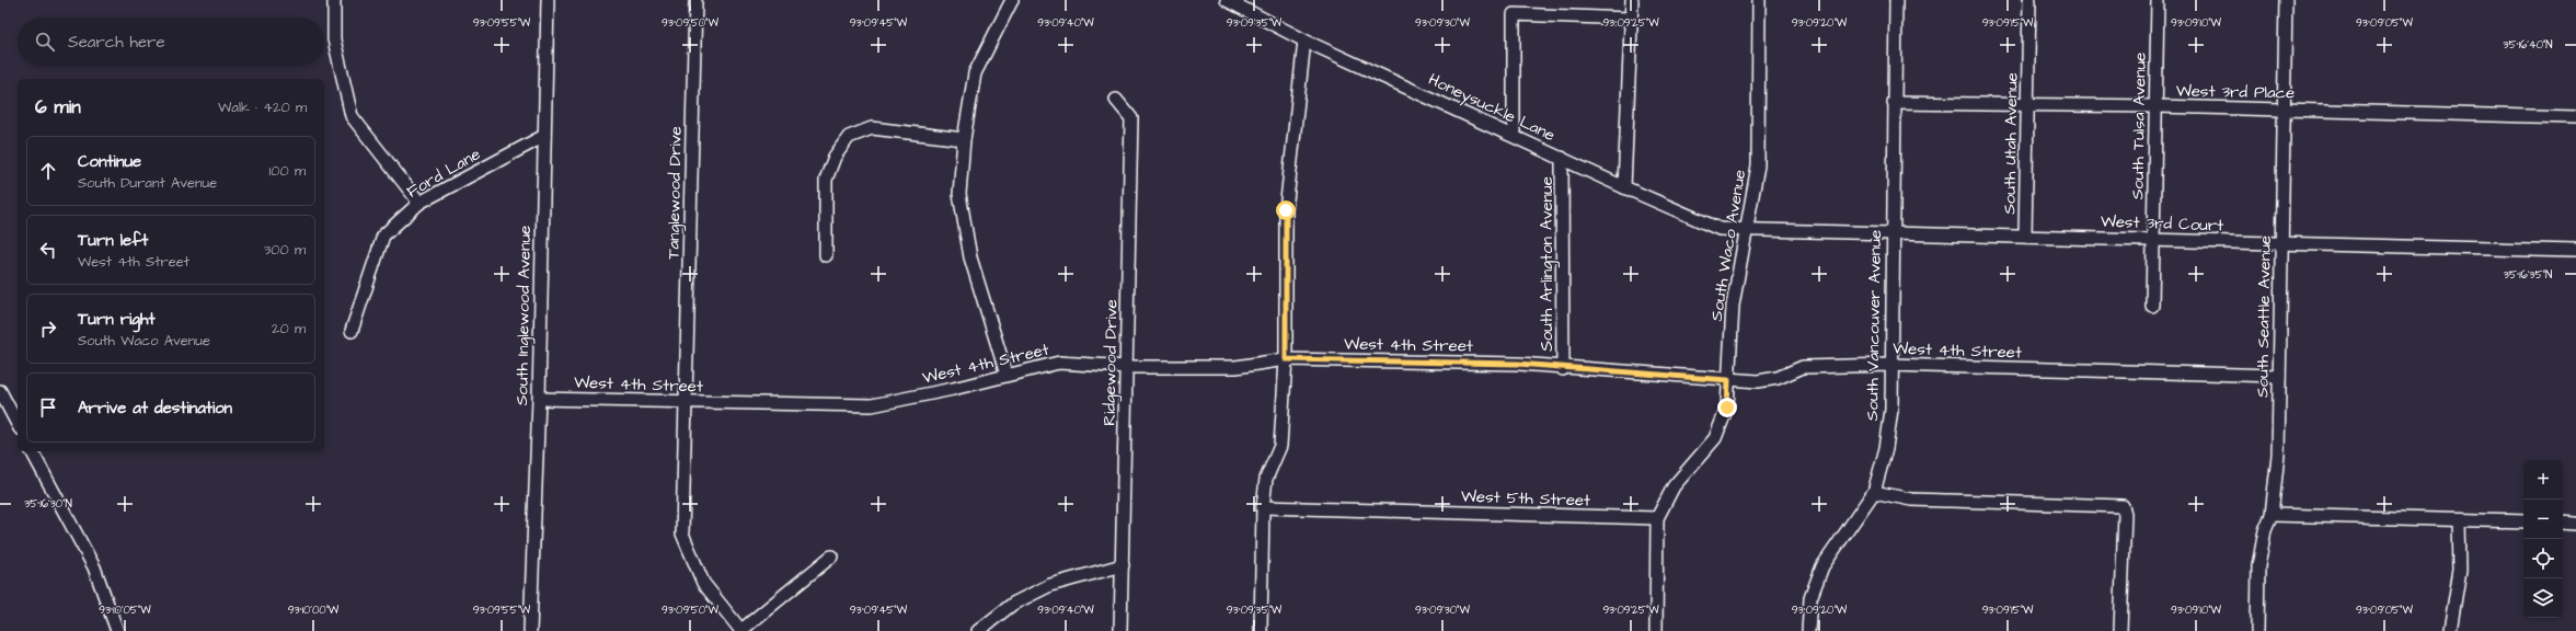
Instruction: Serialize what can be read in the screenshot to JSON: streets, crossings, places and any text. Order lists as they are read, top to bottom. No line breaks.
{"streets":{"street":["West 3rd Place","Honeysuckle Lane","South Tulsa Avenue","South Utah Avenue","Ford Lane","Tanglewood Drive","West 3rd Court","South Waco Avenue","South Arlington Avenue","South Inglewood Avenue","South Seattle Avenue","South Vancouver Avenue","West 4th Street","Ridgewood Drive","West 5th Street"]},"crossings":[["West 3rd Place","South Tulsa Avenue"],["West 3rd Place","South Utah Avenue"],["West 3rd Place","South Seattle Avenue"],["West 3rd Place","South Vancouver Avenue"],["Honeysuckle Lane","West 3rd Court"],["Honeysuckle Lane","South Waco Avenue"],["Honeysuckle Lane","South Arlington Avenue"],["South Tulsa Avenue","West 3rd Court"],["South Utah Avenue","West 3rd Court"],["Ford Lane","South Inglewood Avenue"],["Tanglewood Drive","West 4th Street"],["West 3rd Court","South Waco Avenue"],["West 3rd Court","South Seattle Avenue"],["West 3rd Court","South Vancouver Avenue"],["South Waco Avenue","West 4th Street"],["South Waco Avenue","West 5th Street"],["South Arlington Avenue","West 4th Street"],["South Inglewood Avenue","West 4th Street"],["South Seattle Avenue","West 4th Street"],["South Vancouver Avenue","West 4th Street"],["West 4th Street","Ridgewood Drive"]],"page":{"search":"Search here","heading":["6 min","Walk · 420 m"],"list":[["Continue","South Durant Avenue","100 m"],["Turn left","West 4th Street","300 m"],["Turn right","South Waco Avenue","20 m"],"Arrive at destination"],"map_buttons":["+","−"]},"coordinates":["93°09'55\"W","93°09'50\"W","93°09'45\"W","93°09'40\"W","93°09'35\"W","93°09'30\"W","93°09'25\"W","93°09'20\"W","93°09'15\"W","93°09'10\"W","93°09'05\"W","35°16'40\"N","35°16'35\"N","35°16'30\"N","93°10'05\"W","93°10'00\"W"]}
